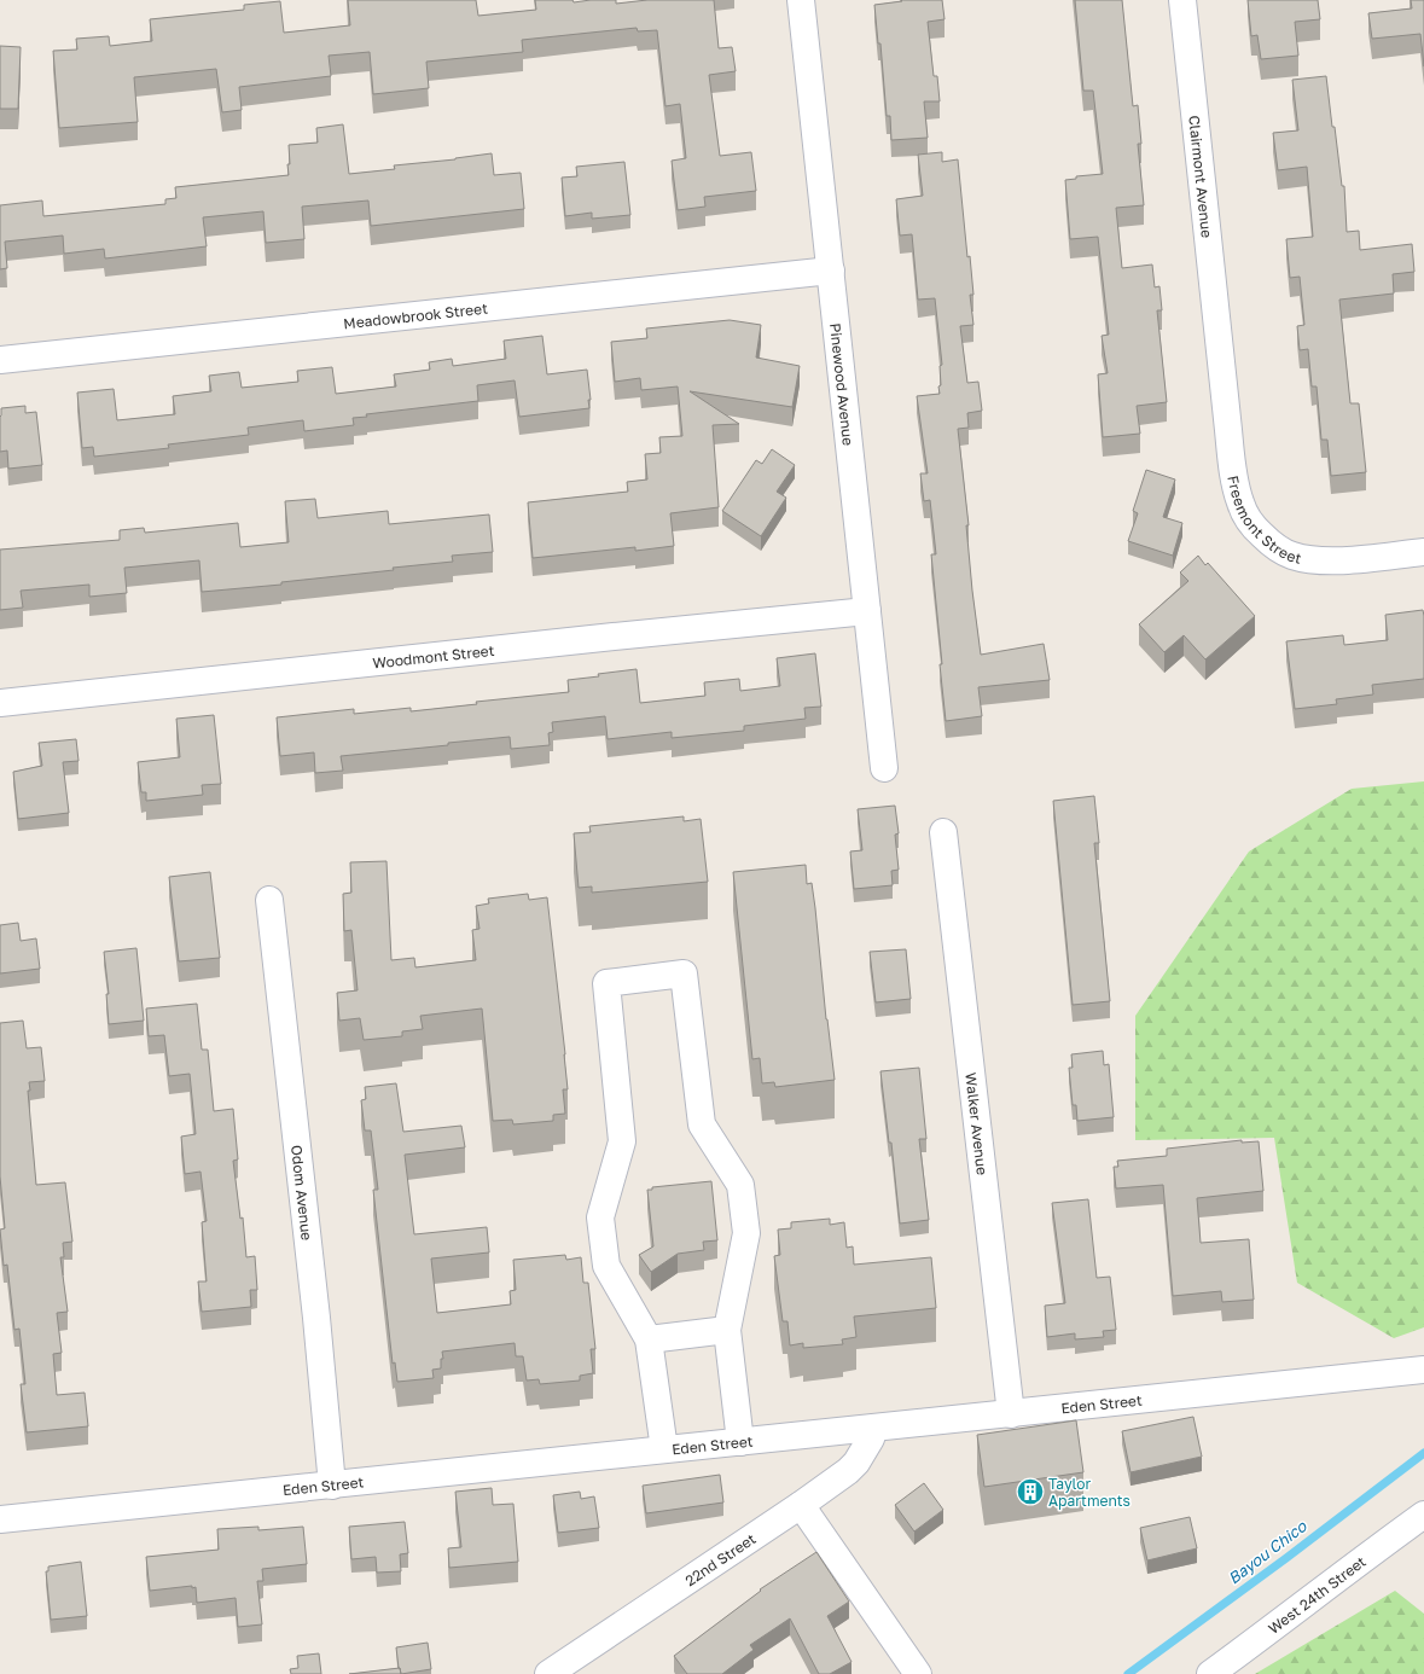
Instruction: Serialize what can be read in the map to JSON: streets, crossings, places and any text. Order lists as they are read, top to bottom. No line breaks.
{"streets":{"street":["Clairmont Avenue","Meadowbrook Street","Pinewood Avenue","Freemont Street","Woodmont Street","Walker Avenue","Odom Avenue","Eden Street","22nd Street","West 24th Street"]},"crossings":[["Clairmont Avenue","Freemont Street"],["Meadowbrook Street","Pinewood Avenue"],["Pinewood Avenue","Woodmont Street"],["Walker Avenue","Eden Street"],["Odom Avenue","Eden Street"],["Eden Street","22nd Street"]],"water":["Bayou Chico"],"places":{"building":["Taylor Apartments"]}}
